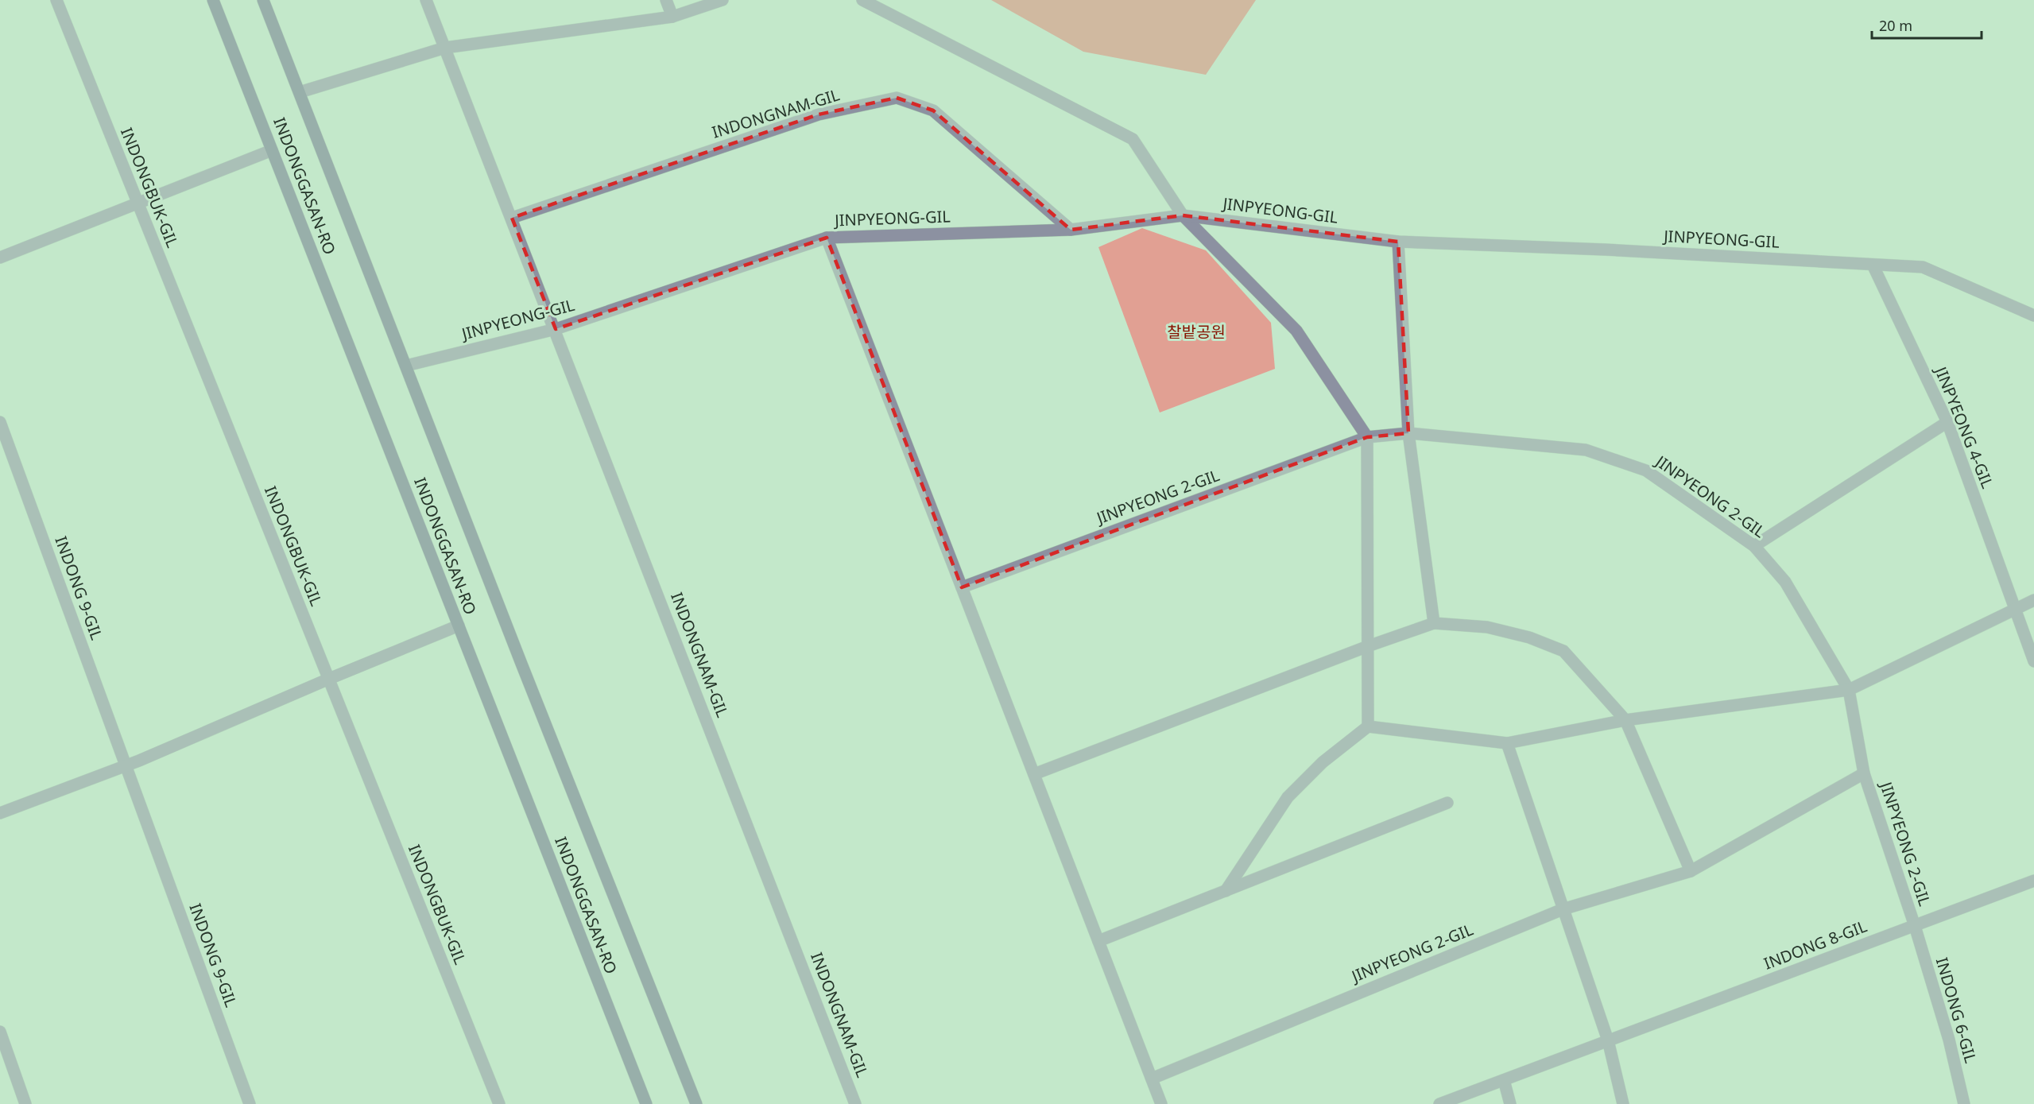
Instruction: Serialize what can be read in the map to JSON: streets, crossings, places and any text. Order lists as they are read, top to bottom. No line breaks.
{"streets":{"main road":["INDONGGASAN-RO"],"street":["INDONGNAM-GIL","INDONGBUK-GIL","JINPYEONG-GIL","JINPYEONG 4-GIL","JINPYEONG 2-GIL","INDONG 9-GIL","INDONG 8-GIL","INDONG 6-GIL"]},"crossings":[["INDONGNAM-GIL","JINPYEONG-GIL"],["INDONGGASAN-RO","JINPYEONG-GIL"],["JINPYEONG-GIL","JINPYEONG 4-GIL"],["JINPYEONG 2-GIL","INDONG 8-GIL"],["JINPYEONG 2-GIL","INDONG 6-GIL"],["INDONG 8-GIL","INDONG 6-GIL"]],"parks":["찰밭공원"],"scale_bar":"20 m"}
